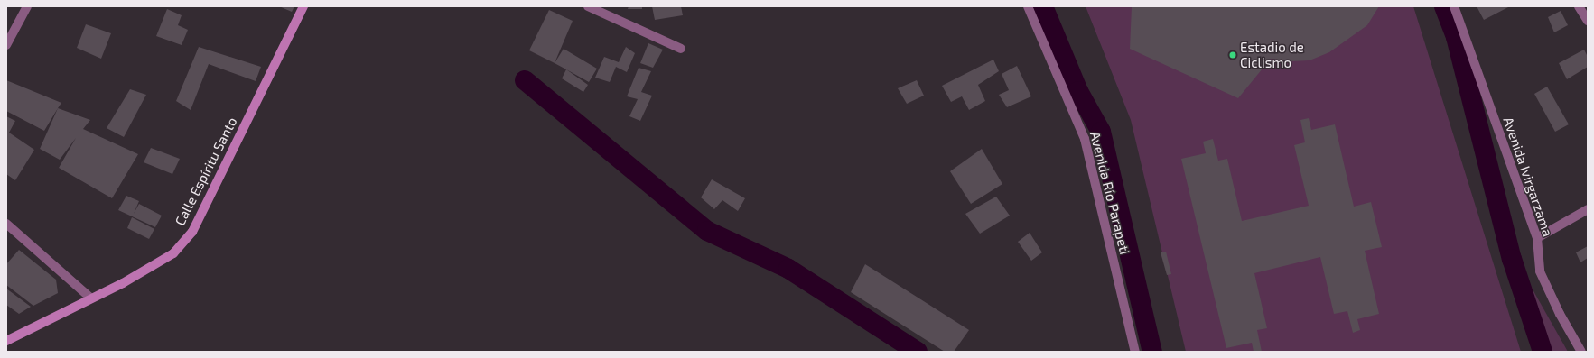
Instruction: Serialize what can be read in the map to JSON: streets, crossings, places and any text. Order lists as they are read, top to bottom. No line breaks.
{"streets":{"main road":["Calle Espíritu Santo"],"street":["Avenida Ivirgarzama","Avenida Río Parapeti"]},"places":["Estadio de Ciclismo"]}
